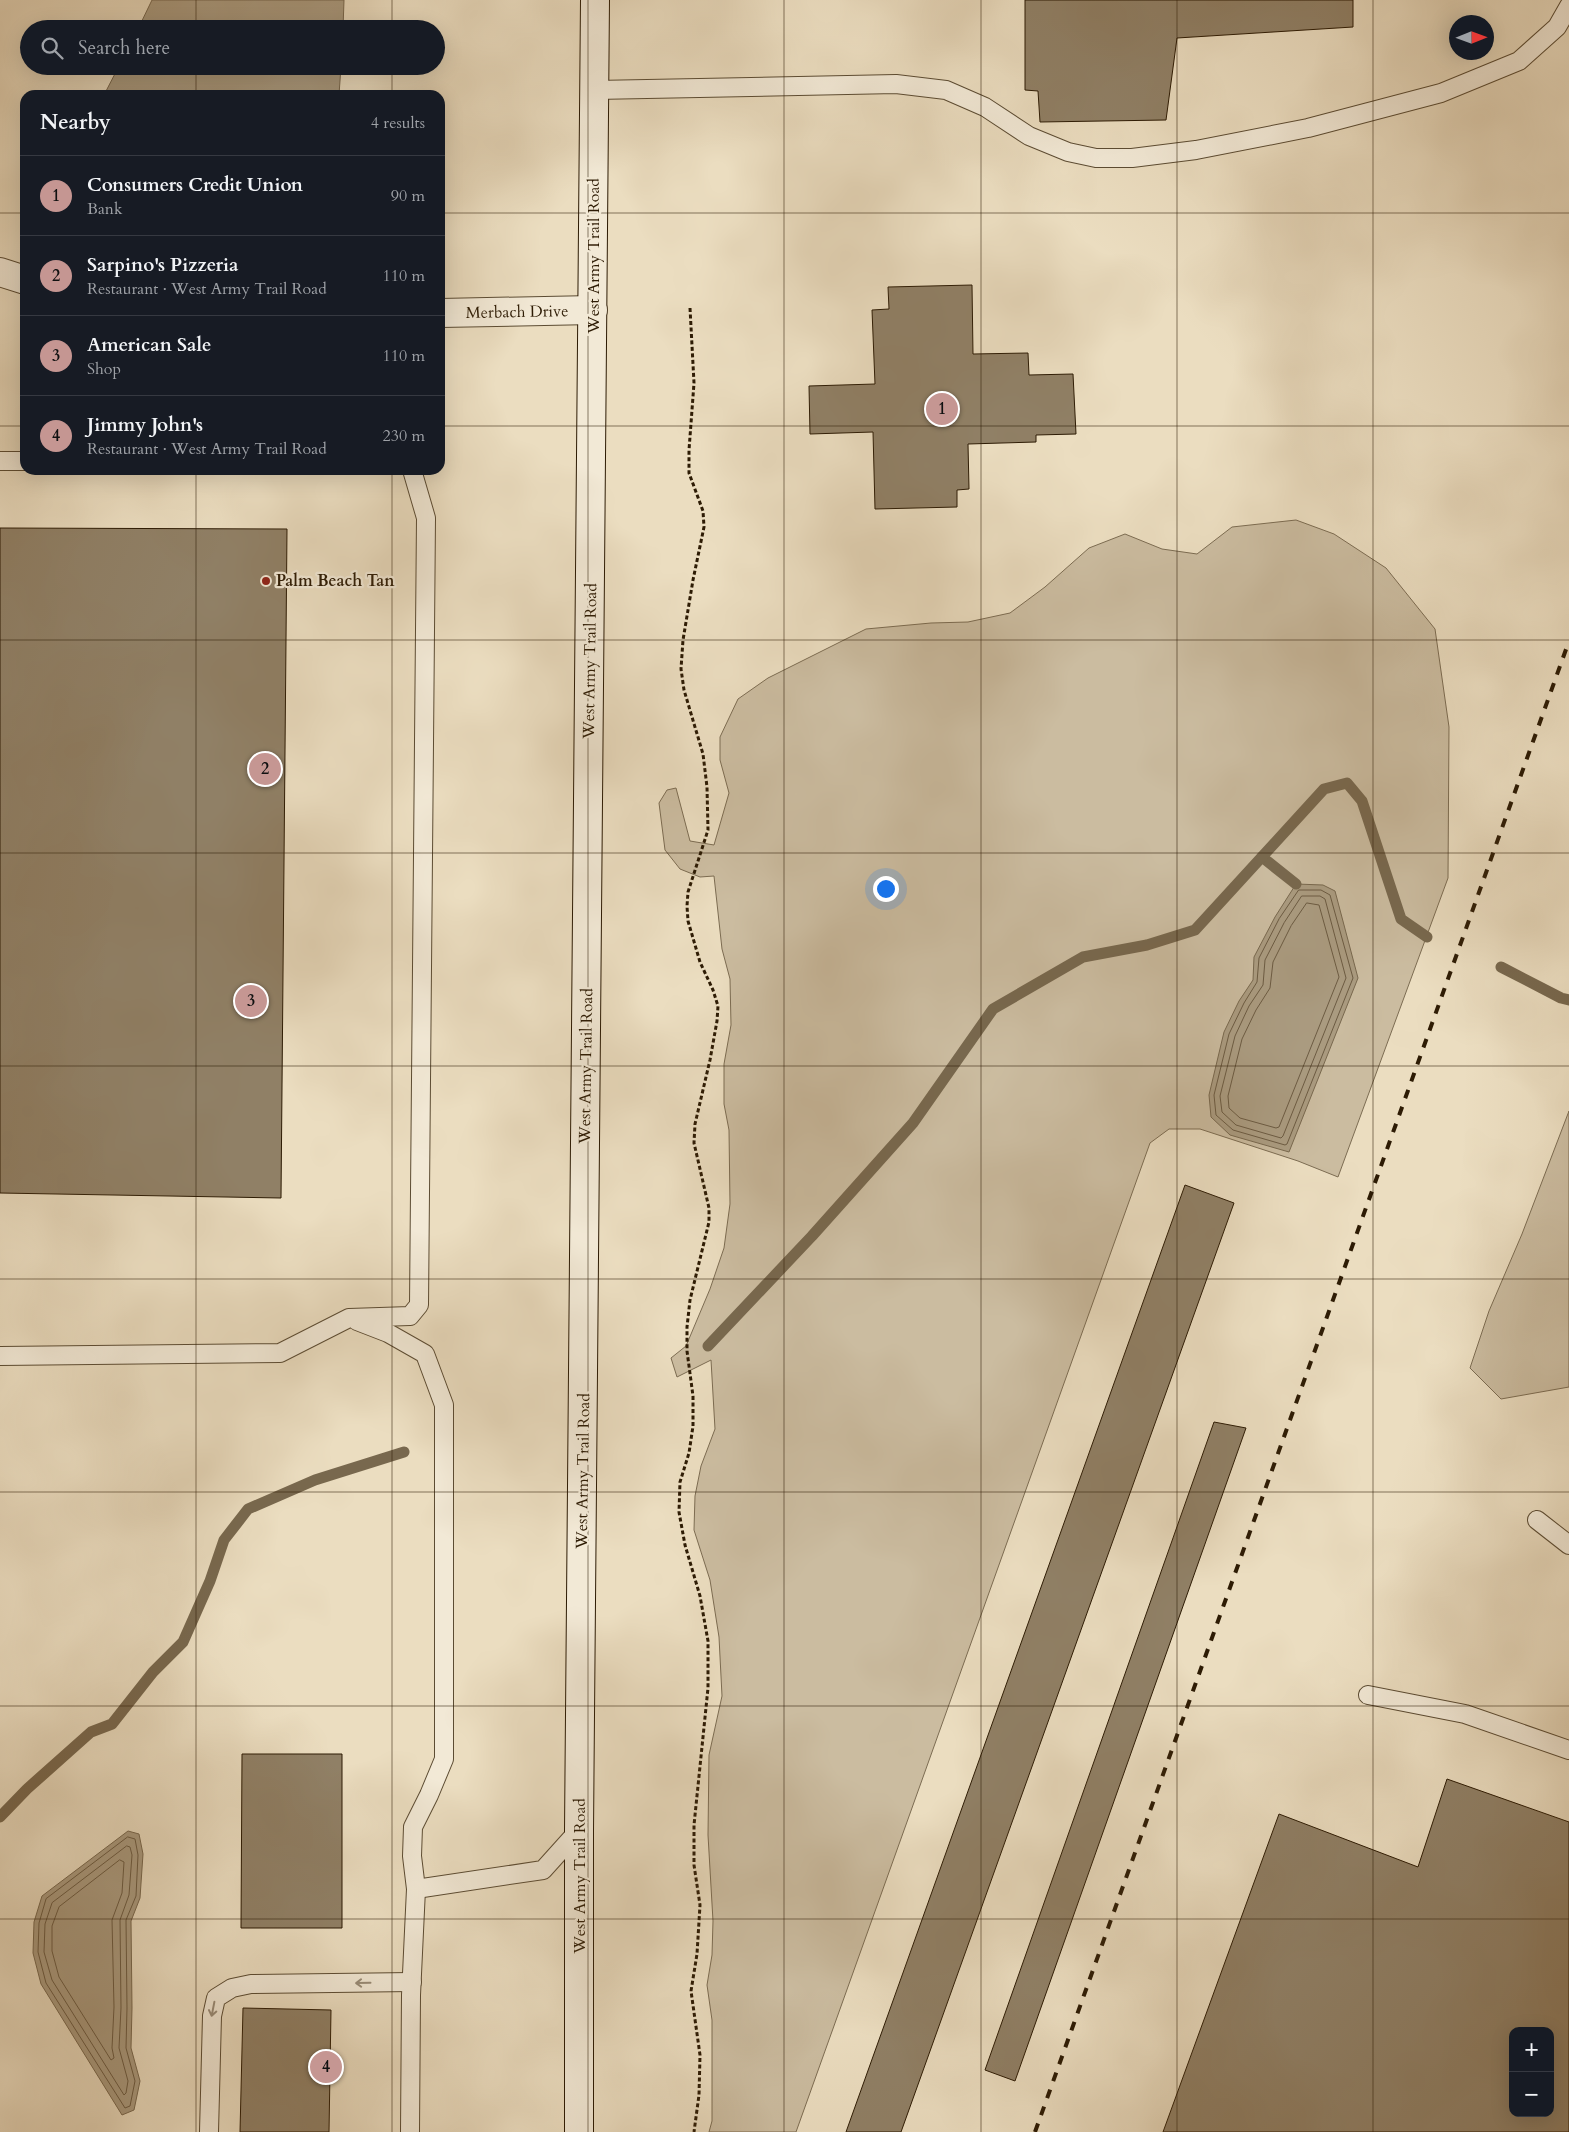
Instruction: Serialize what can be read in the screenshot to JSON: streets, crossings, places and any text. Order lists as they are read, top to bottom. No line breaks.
{"streets":{"main road":["West Army Trail Road","Merbach Drive"]},"crossings":[["West Army Trail Road","Merbach Drive"]],"places":["Palm Beach Tan"],"north":"right","page":{"search":"Search here","heading":["Nearby","4 results"],"list":[{"mark":"1","name":"Consumers Credit Union","note":"Bank","value":"90 m"},{"mark":"2","name":"Sarpino's Pizzeria","note":"Restaurant · West Army Trail Road","value":"110 m"},{"mark":"3","name":"American Sale","note":"Shop","value":"110 m"},{"mark":"4","name":"Jimmy John's","note":"Restaurant · West Army Trail Road","value":"230 m"}],"pins":["1","2","3","4"],"map_buttons":["+","−"]}}
